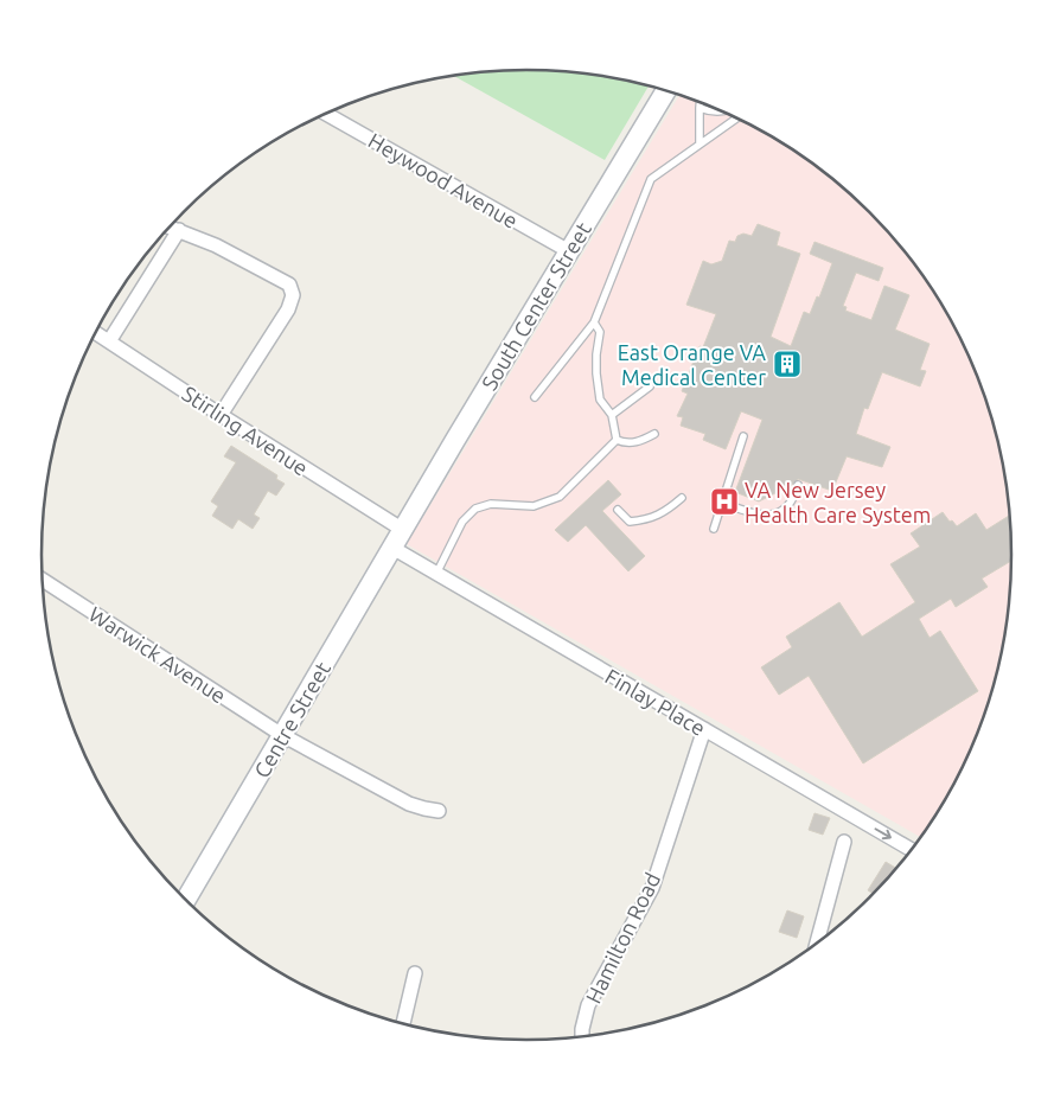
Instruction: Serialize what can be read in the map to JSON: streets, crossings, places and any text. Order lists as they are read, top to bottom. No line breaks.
{"streets":{"main road":["South Center Street","Centre Street"],"street":["Heywood Avenue","Stirling Avenue","Warwick Avenue","Finlay Place","Hamilton Road"]},"crossings":[["Heywood Avenue","South Center Street"],["South Center Street","Stirling Avenue"],["South Center Street","Centre Street"],["Stirling Avenue","Centre Street"],["Warwick Avenue","Centre Street"],["Finlay Place","Centre Street"],["Finlay Place","Hamilton Road"]],"one_way":["Finlay Place"],"places":{"building":["East Orange VA Medical Center"],"hospital":["VA New Jersey Health Care System"]}}
